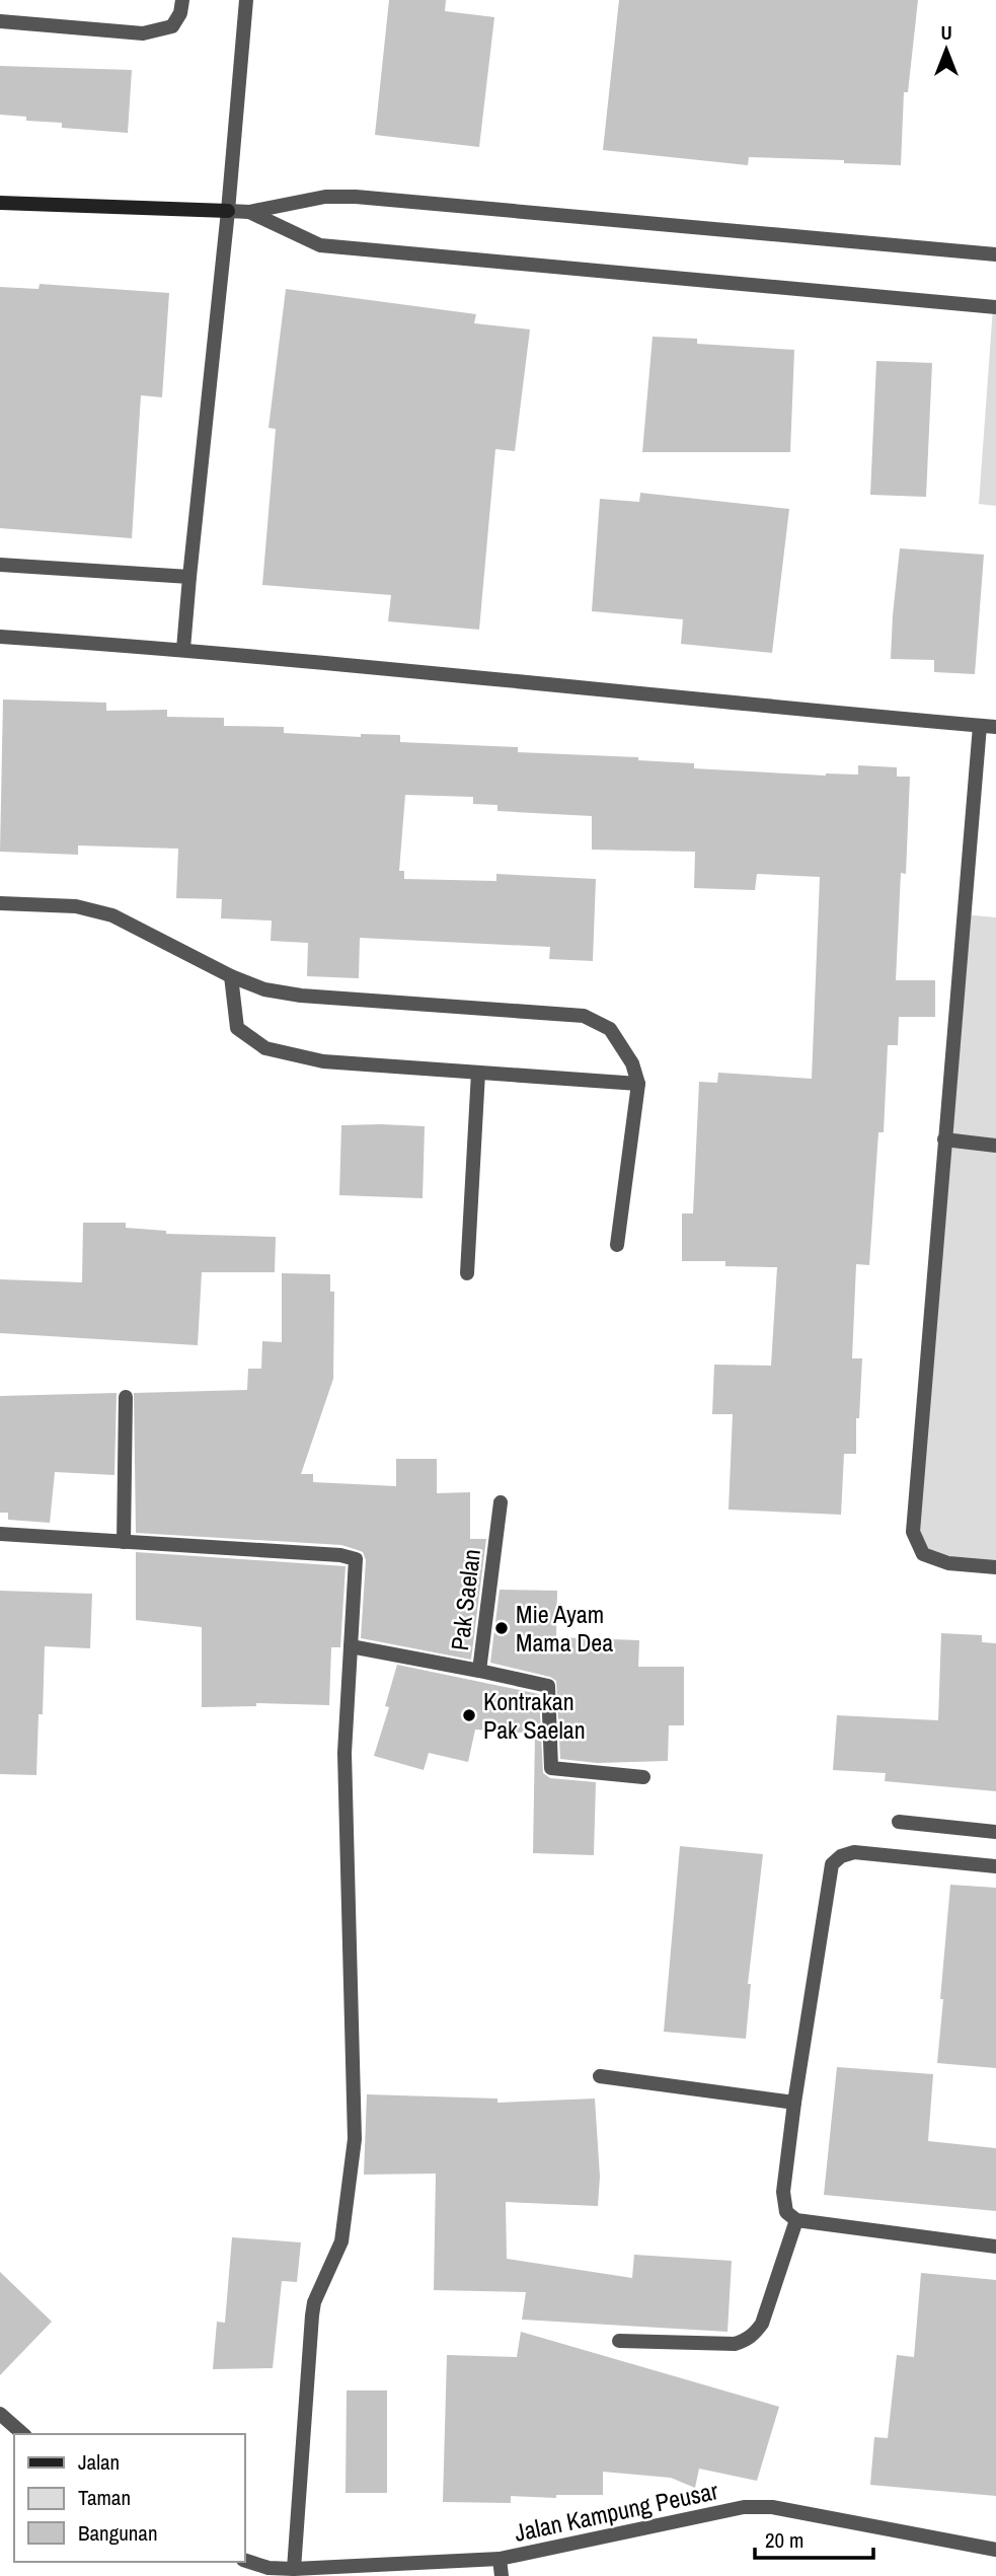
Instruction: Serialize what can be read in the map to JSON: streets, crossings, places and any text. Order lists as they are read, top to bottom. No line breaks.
{"streets":{"street":["Pak Saelan","Jalan Kampung Peusar"]},"places":["Mie Ayam Mama Dea","Kontrakan Pak Saelan"],"legend":["Jalan","Taman","Bangunan"],"scale_bar":"20 m","north":"top"}
